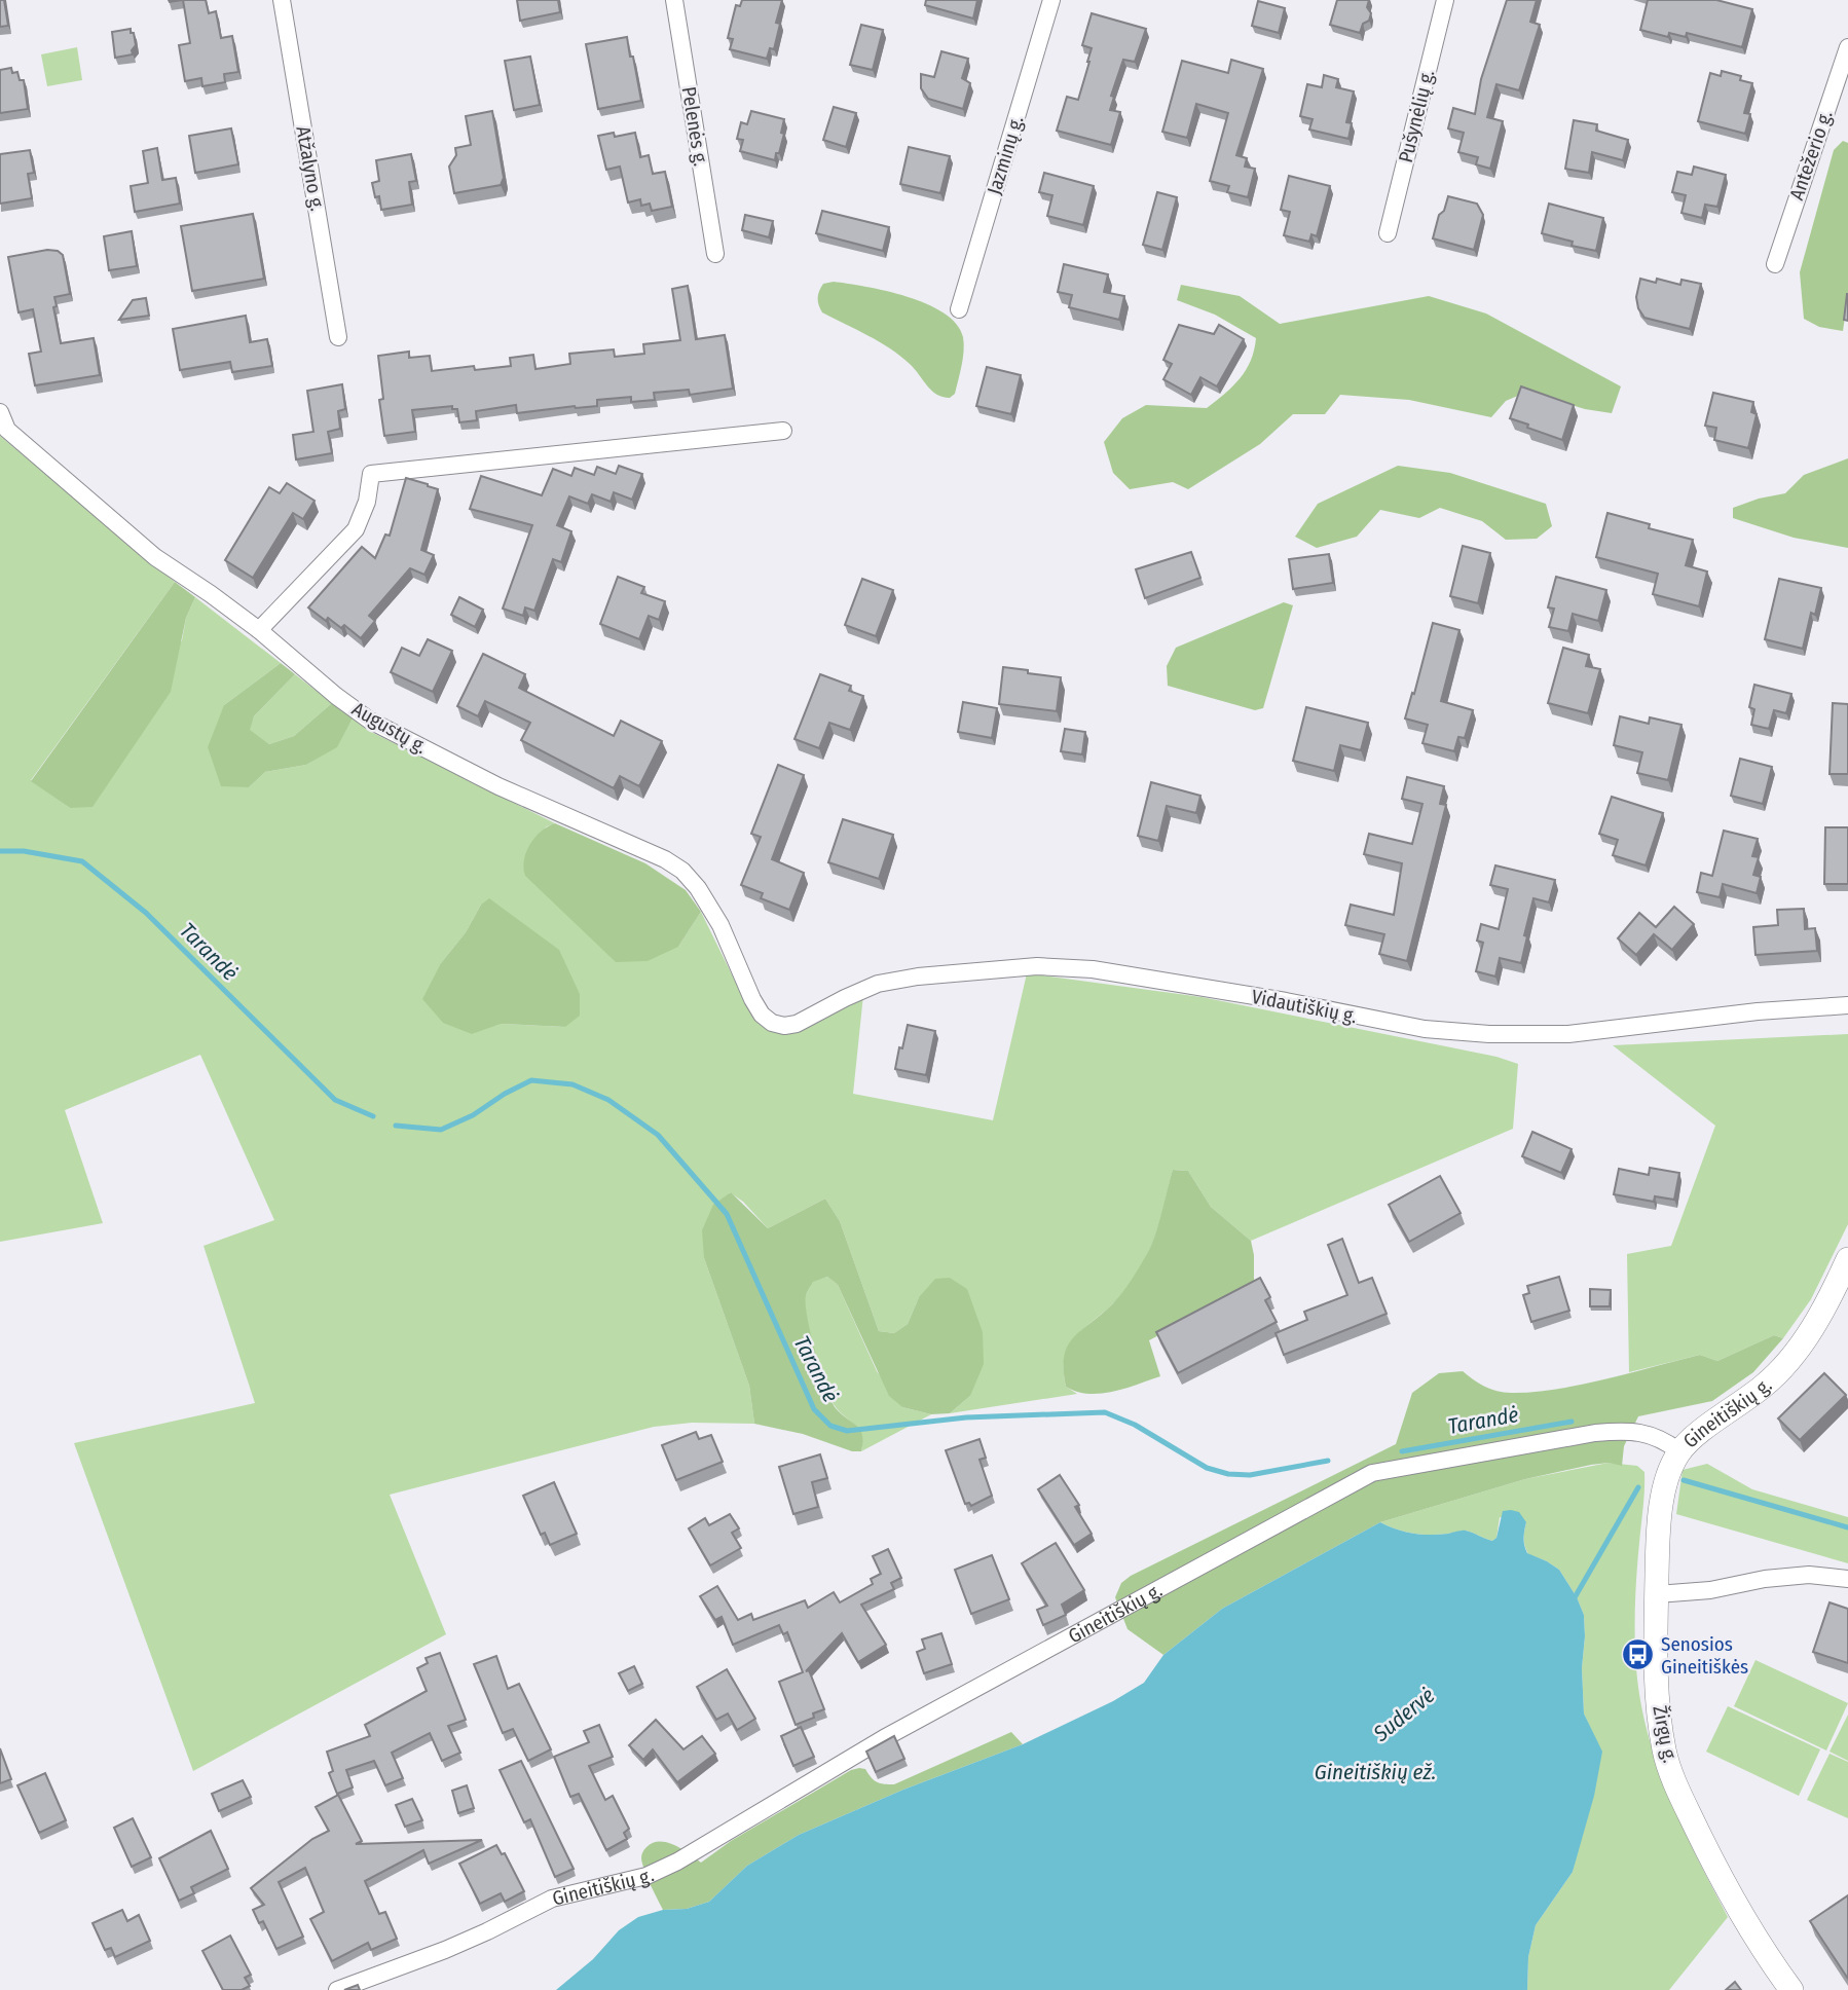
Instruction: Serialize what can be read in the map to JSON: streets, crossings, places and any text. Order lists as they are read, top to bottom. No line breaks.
{"streets":{"street":["Pušynėlių g.","Pelenės g.","Jazminų g.","Antežerio g.","Atžalyno g.","Augustų g.","Vidautiškių g.","Gineitiškių g.","Žirgų g."]},"crossings":[["Augustų g.","Vidautiškių g."],["Gineitiškių g.","Žirgų g."]],"water":["Tarandė","Sudervė","Gineitiškių ež."],"places":{"bus stop":["Senosios Gineitiškės"]}}
